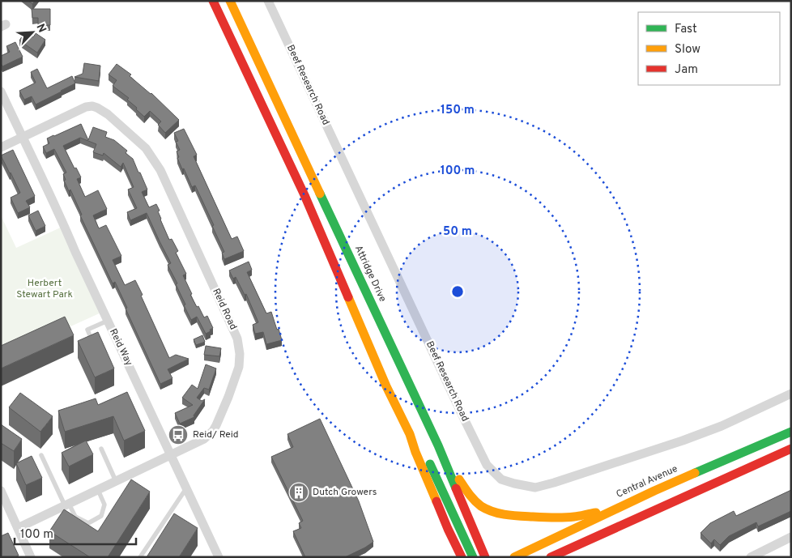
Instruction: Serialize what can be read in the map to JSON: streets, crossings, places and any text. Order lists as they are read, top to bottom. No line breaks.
{"streets":{"main road":["Attridge Drive","Central Avenue"],"street":["Beef Research Road","Reid Road","Reid Way"]},"crossings":[["Reid Road","Reid Way"]],"parks":["Herbert Stewart Park"],"places":{"bus stop":["Reid/ Reid"],"building":["Dutch Growers"]},"legend":["Fast","Slow","Jam"],"scale_bar":"100 m","north":"top right","rings":["150 m","100 m","50 m"]}
